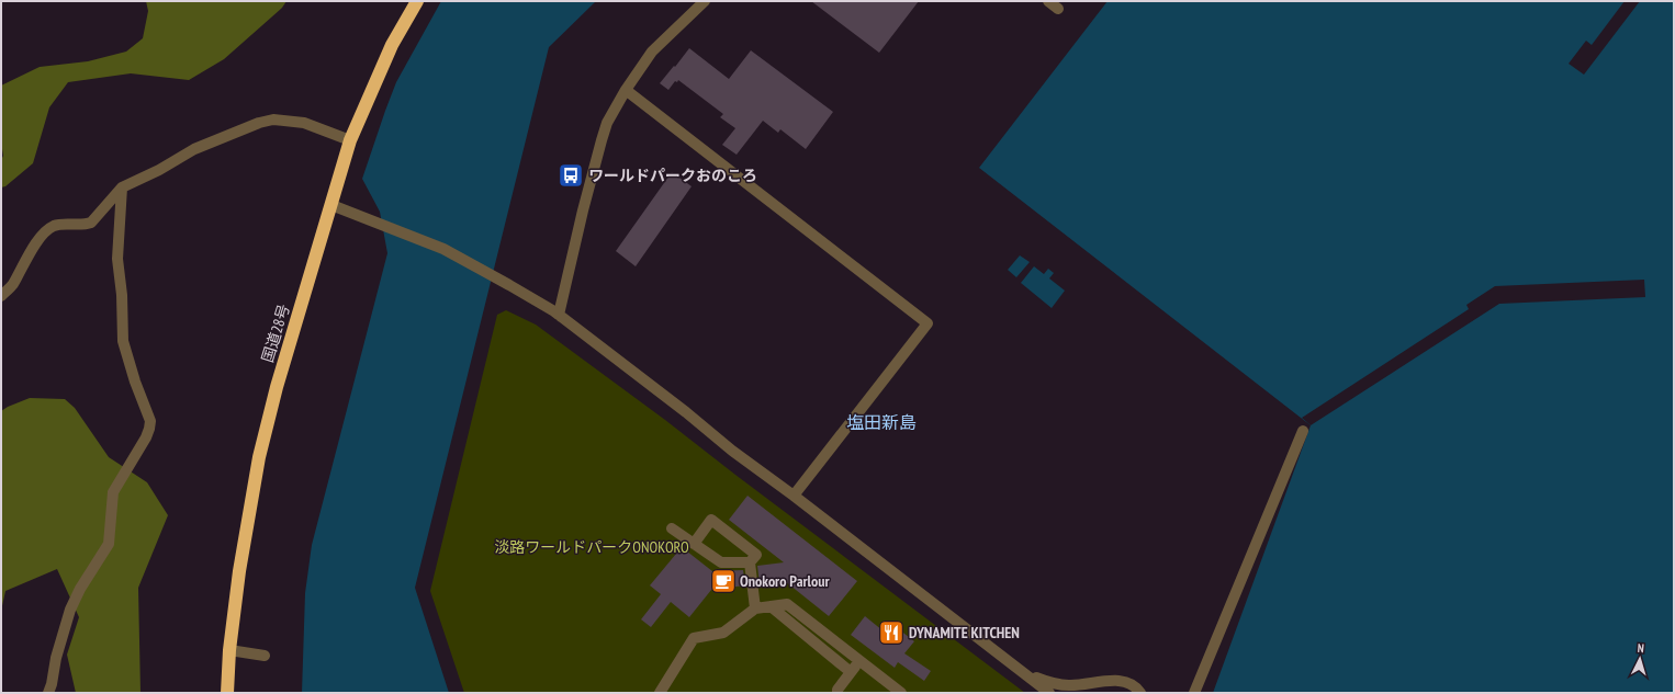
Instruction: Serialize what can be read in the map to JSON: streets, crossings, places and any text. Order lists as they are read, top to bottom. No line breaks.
{"streets":{"highway":["国道28号"]},"districts":["塩田新島"],"parks":["淡路ワールドパークONOKORO"],"places":{"bus stop":["ワールドパークおのころ"],"cafe":["Onokoro Parlour"],"restaurant":["DYNAMITE KITCHEN"]},"north":"top"}
